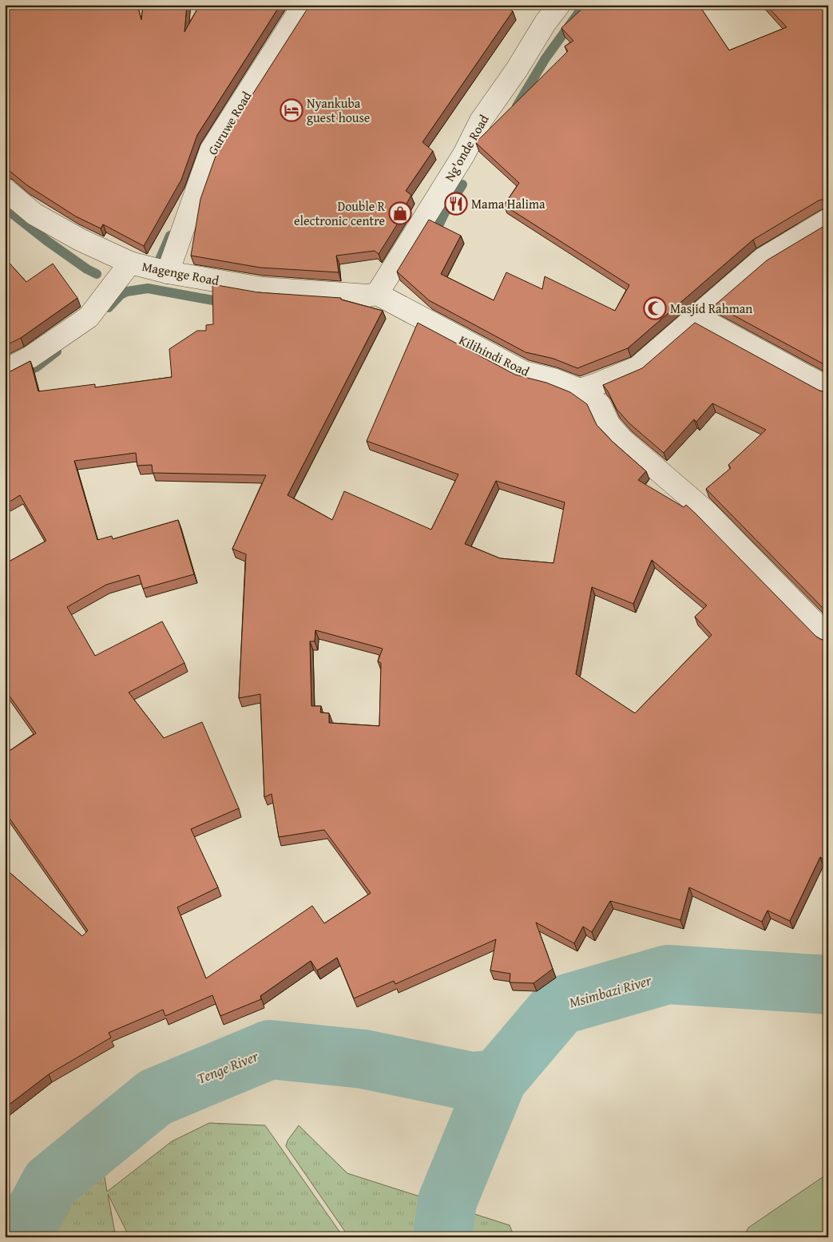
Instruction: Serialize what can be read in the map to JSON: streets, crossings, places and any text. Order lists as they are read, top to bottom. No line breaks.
{"streets":{"street":["Guruwe Road","Ng'onde Road","Magenge Road","Kilihindi Road"]},"crossings":[["Guruwe Road","Magenge Road"],["Ng'onde Road","Magenge Road"],["Ng'onde Road","Kilihindi Road"],["Magenge Road","Kilihindi Road"]],"water":["Msimbazi River","Tenge River"],"places":{"hotel":["Nyankuba guest house"],"restaurant":["Mama Halima"],"shop":["Double R electronic centre"],"mosque":["Masjid Rahman"]}}
